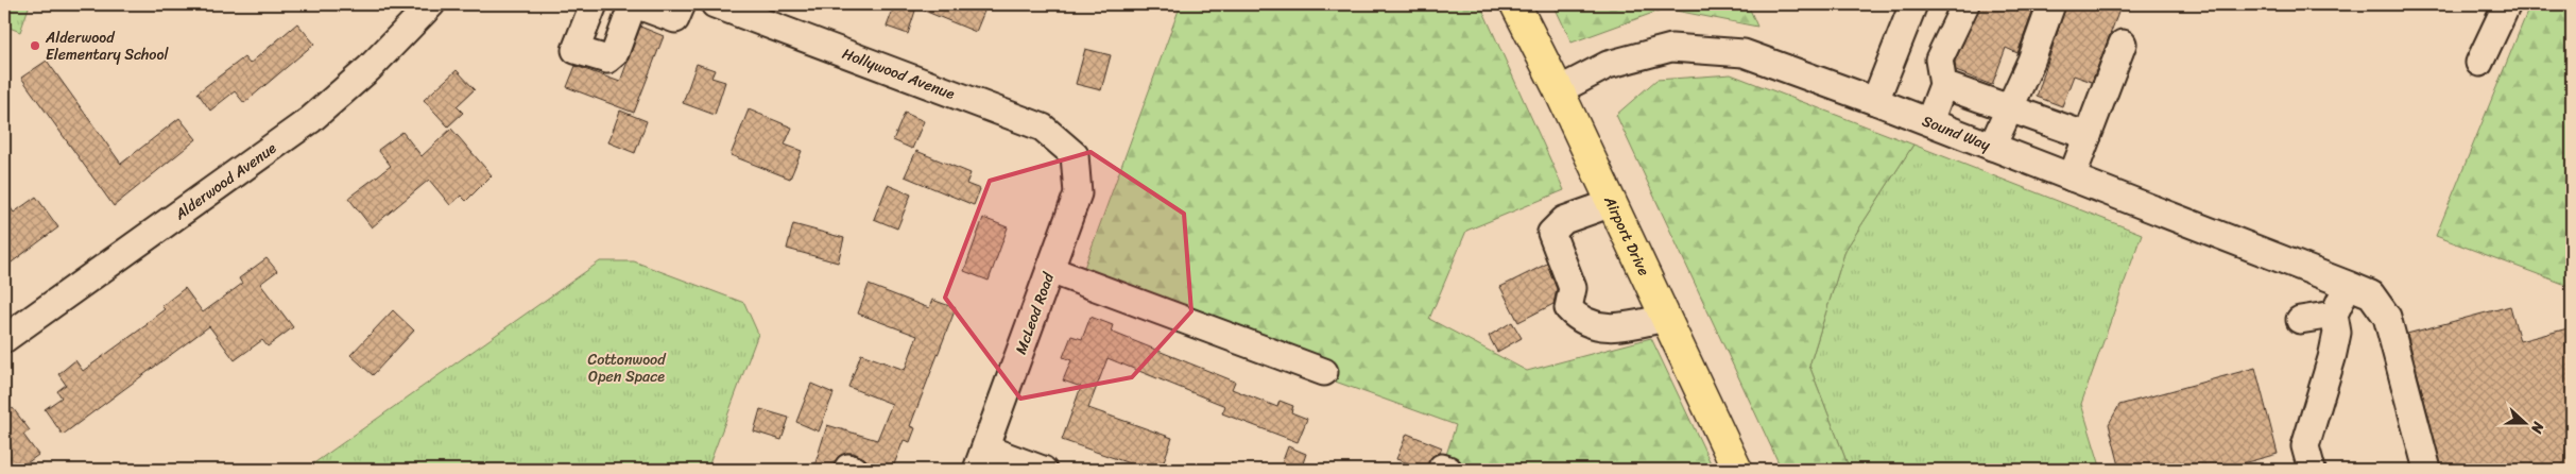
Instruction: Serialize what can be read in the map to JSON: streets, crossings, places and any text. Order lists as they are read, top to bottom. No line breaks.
{"streets":{"main road":["Airport Drive"],"street":["Hollywood Avenue","Sound Way","Alderwood Avenue","McLeod Road"]},"crossings":[["Hollywood Avenue","McLeod Road"],["Sound Way","Airport Drive"]],"parks":["Cottonwood Open Space"],"places":["Alderwood Elementary School"],"north":"right"}
